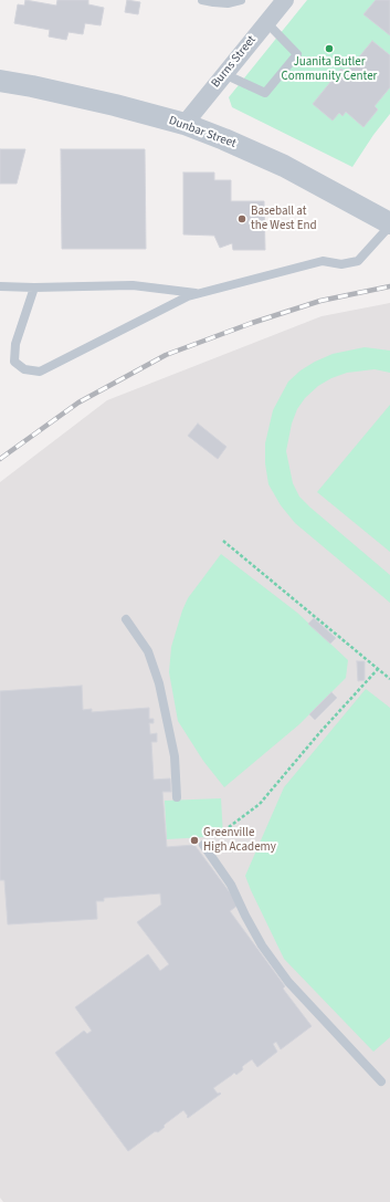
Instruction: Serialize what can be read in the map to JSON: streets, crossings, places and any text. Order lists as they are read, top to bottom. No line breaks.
{"streets":{"street":["Burns Street","Dunbar Street"]},"crossings":[["Burns Street","Dunbar Street"]],"places":["Juanita Butler Community Center","Baseball at the West End","Greenville High Academy"]}
